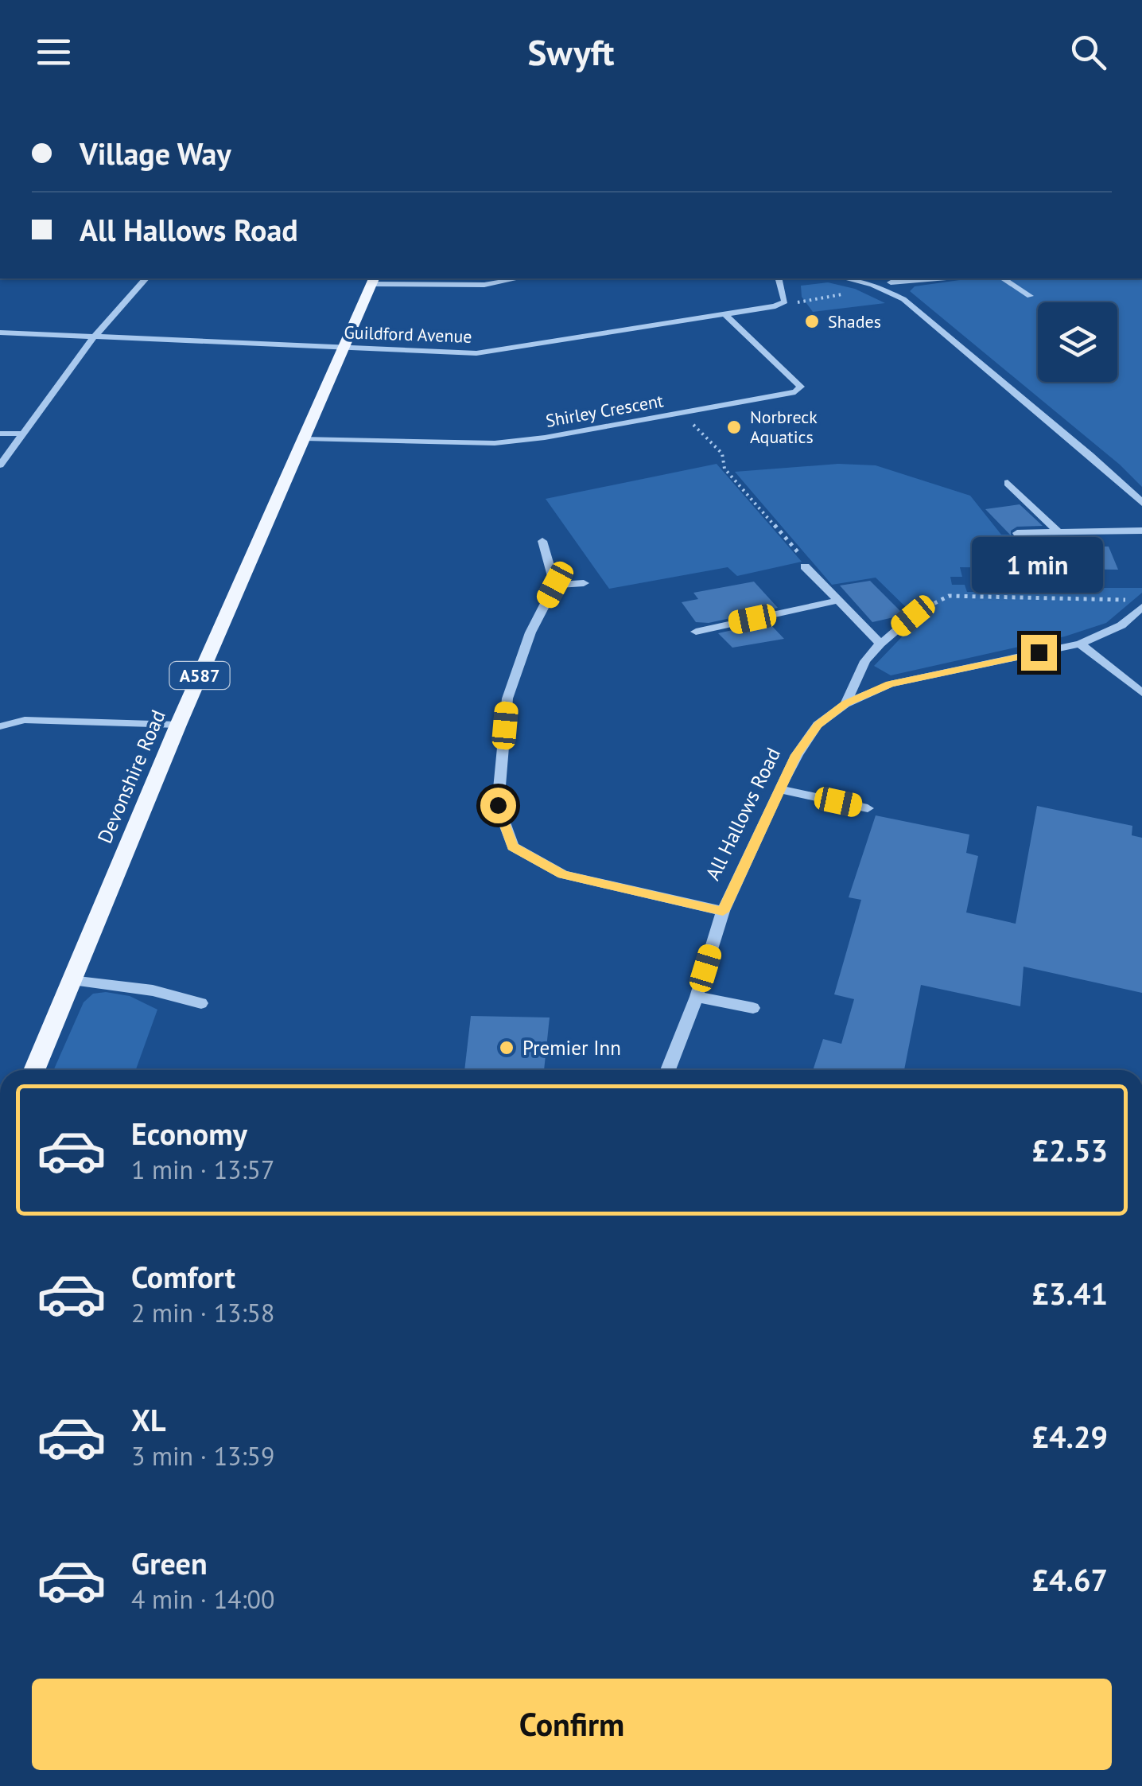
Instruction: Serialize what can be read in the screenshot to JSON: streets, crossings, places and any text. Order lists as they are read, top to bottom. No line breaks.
{"streets":{"main road":["A587","Devonshire Road"],"street":["Guildford Avenue","Shirley Crescent","All Hallows Road"]},"crossings":[["Guildford Avenue","Shirley Crescent"],["Guildford Avenue","Devonshire Road"],["Shirley Crescent","Devonshire Road"]],"places":["Shades","Norbreck Aquatics","Premier Inn"],"page":{"header":"Swyft","banner":["Village Way","All Hallows Road"],"bubble":"1 min","list":[{"name":"Economy","note":"1 min · 13:57","value":"£2.53"},{"name":"Comfort","note":"2 min · 13:58","value":"£3.41"},{"name":"XL","note":"3 min · 13:59","value":"£4.29"},{"name":"Green","note":"4 min · 14:00","value":"£4.67"}],"buttons":"Confirm"}}
